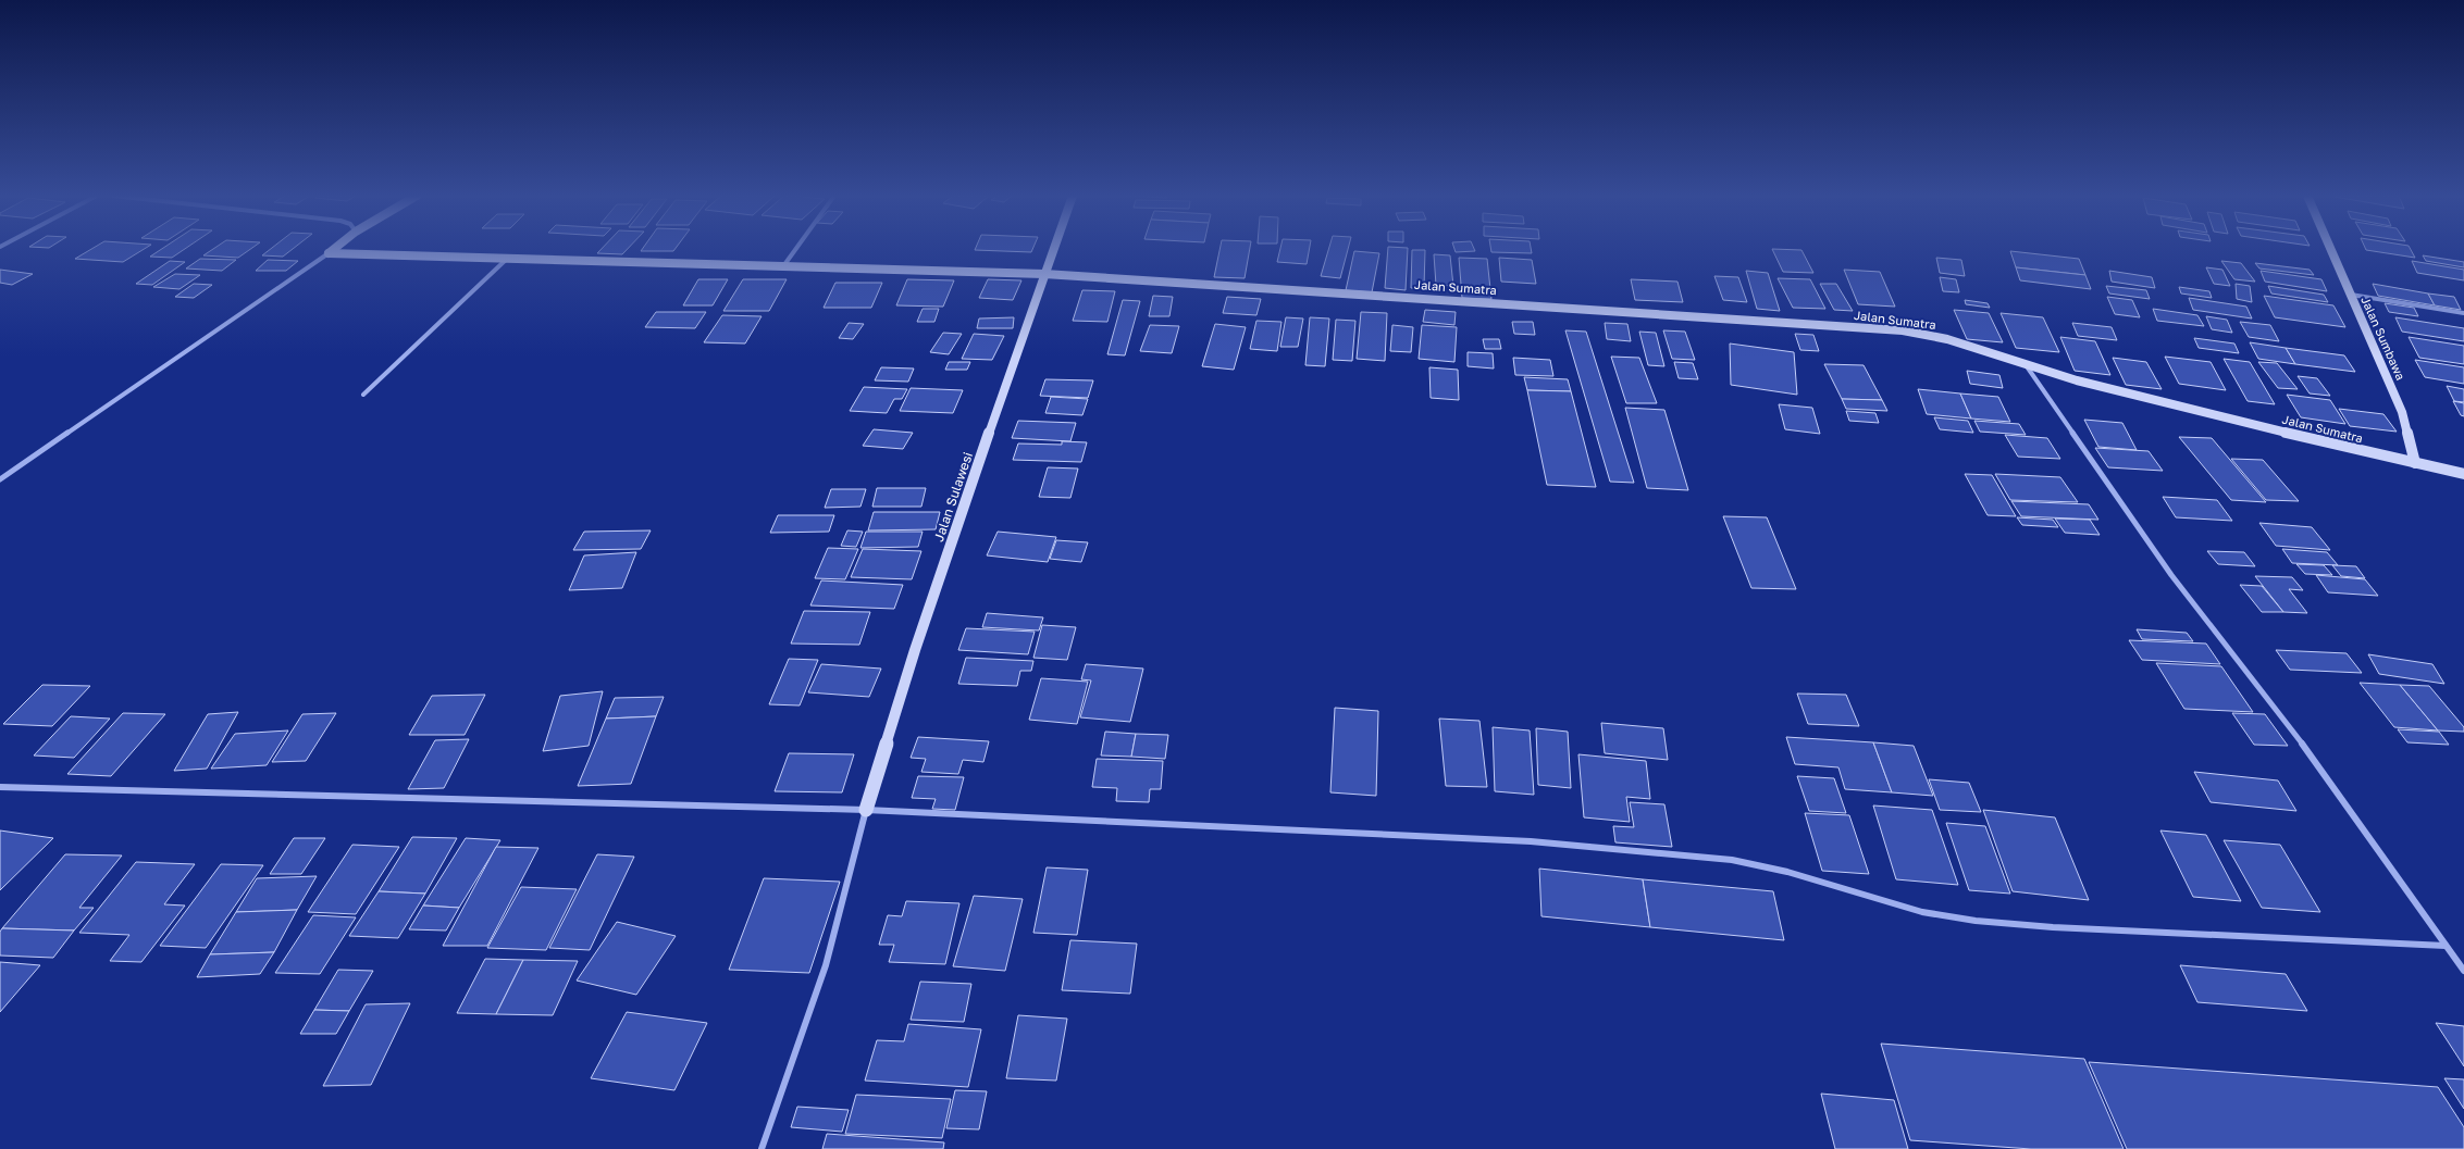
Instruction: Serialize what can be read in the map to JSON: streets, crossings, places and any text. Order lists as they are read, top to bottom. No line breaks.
{"streets":{"street":["Jalan Sumatra","Jalan Sumbawa","Jalan Sulawesi"]},"crossings":[["Jalan Sumatra","Jalan Sumbawa"],["Jalan Sumatra","Jalan Sulawesi"]]}
